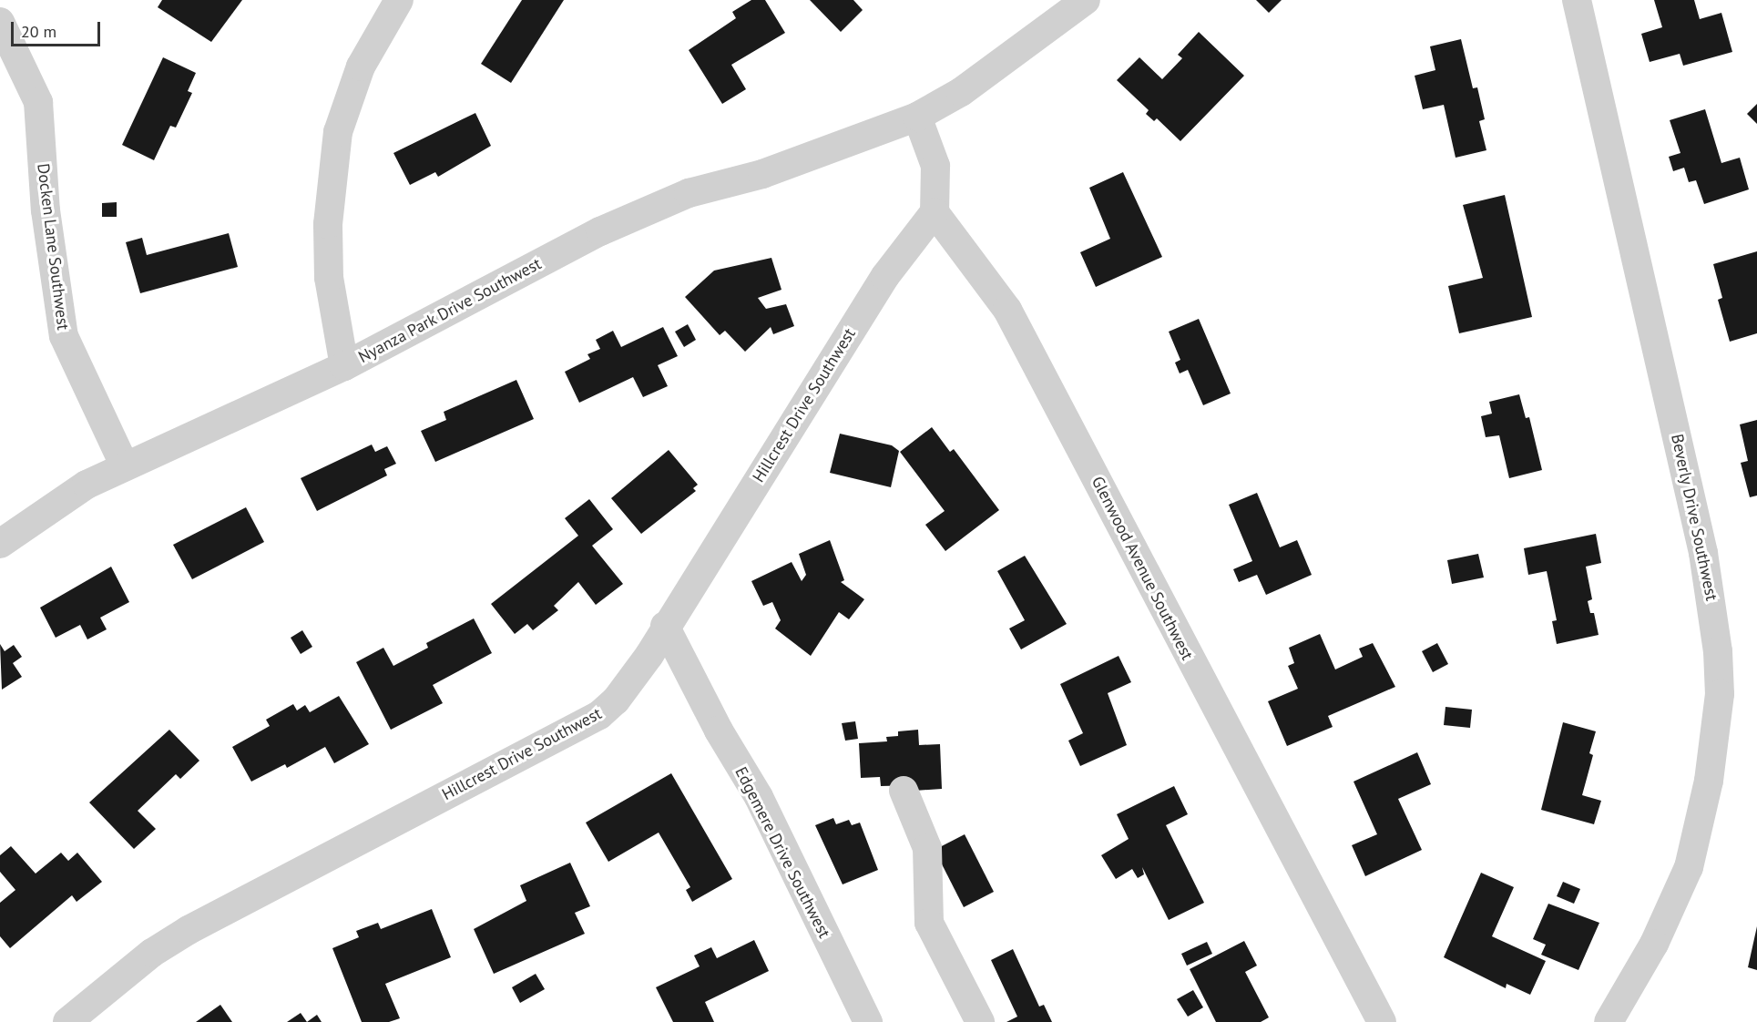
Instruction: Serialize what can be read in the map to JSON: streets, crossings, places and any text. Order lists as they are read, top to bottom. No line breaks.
{"streets":{"street":["Docken Lane Southwest","Nyanza Park Drive Southwest","Hillcrest Drive Southwest","Beverly Drive Southwest","Glenwood Avenue Southwest","Edgemere Drive Southwest"]},"crossings":[["Docken Lane Southwest","Nyanza Park Drive Southwest"],["Hillcrest Drive Southwest","Glenwood Avenue Southwest"],["Hillcrest Drive Southwest","Edgemere Drive Southwest"]],"scale_bar":"20 m"}
